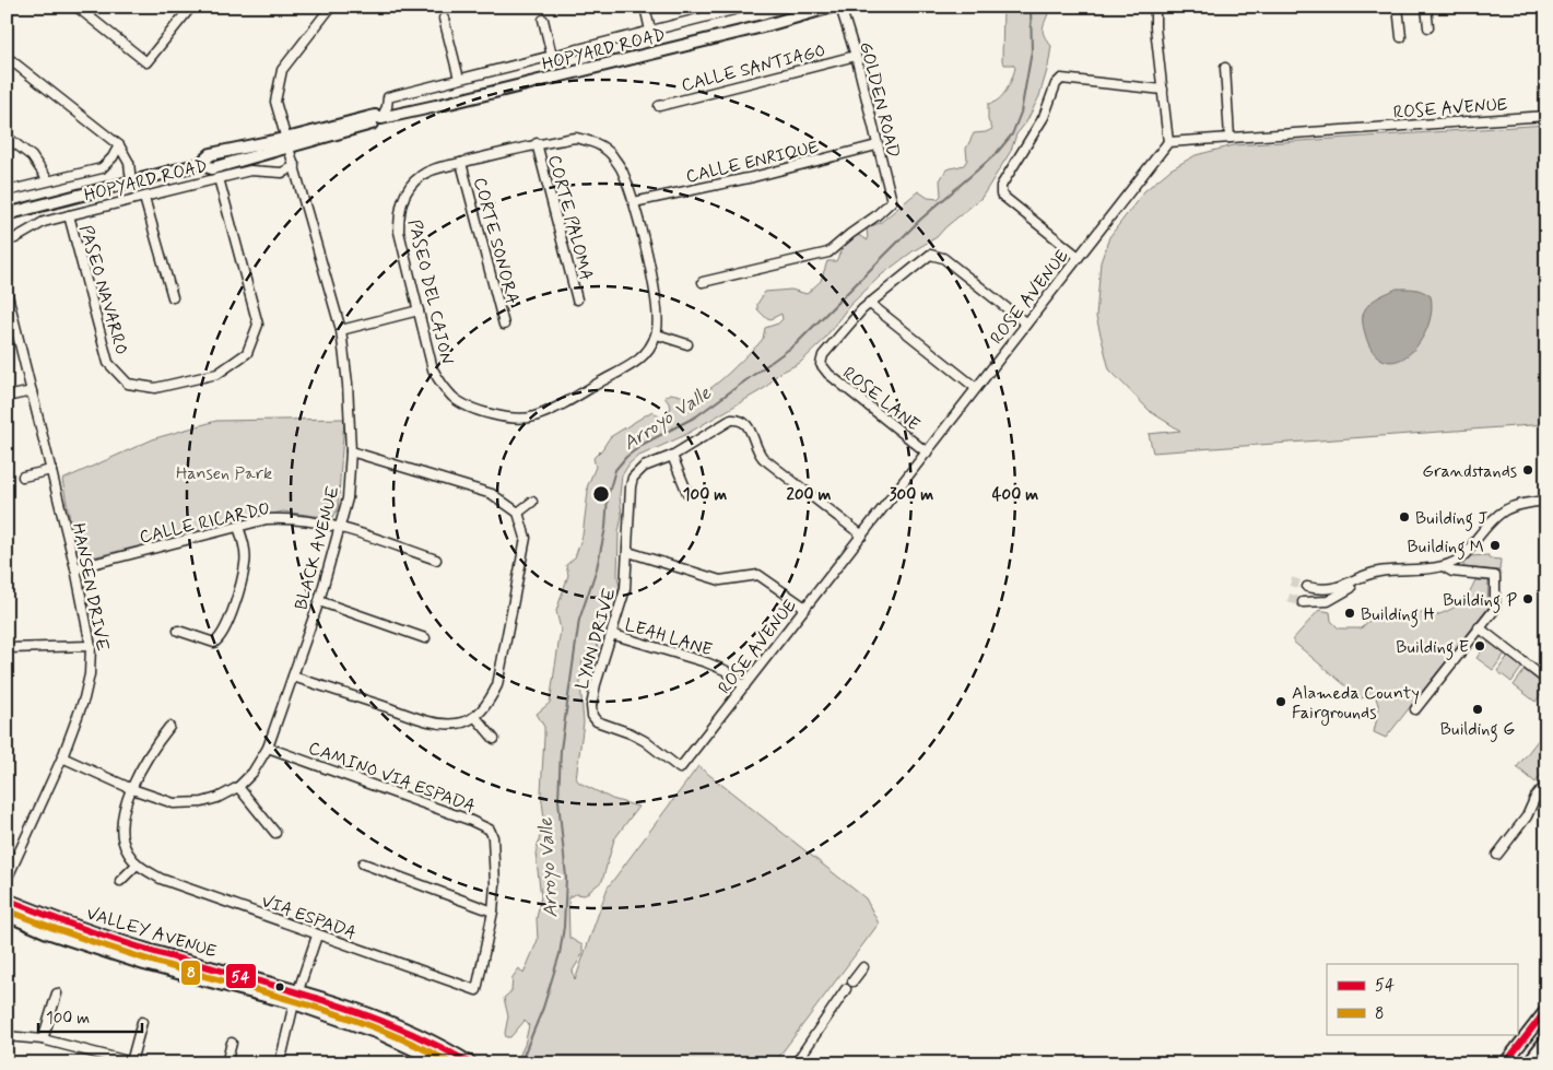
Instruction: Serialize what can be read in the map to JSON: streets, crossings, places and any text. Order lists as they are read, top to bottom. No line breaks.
{"streets":{"main road":["HOPYARD ROAD","VALLEY AVENUE"],"street":["CALLE SANTIAGO","GOLDEN ROAD","ROSE AVENUE","CALLE ENRIQUE","CORTE PALOMA","CORTE SONORA","PASEO NAVARRO","PASEO DEL CAJON","ROSE LANE","CALLE RICARDO","BLACK AVENUE","HANSEN DRIVE","LEAH LANE","LYNN DRIVE","CAMINO VIA ESPADA","VIA ESPADA"]},"crossings":[["HOPYARD ROAD","PASEO NAVARRO"],["HOPYARD ROAD","BLACK AVENUE"],["CALLE SANTIAGO","GOLDEN ROAD"],["GOLDEN ROAD","CALLE ENRIQUE"],["ROSE AVENUE","ROSE LANE"],["ROSE AVENUE","LEAH LANE"],["ROSE AVENUE","LYNN DRIVE"],["CALLE ENRIQUE","PASEO DEL CAJON"],["CORTE PALOMA","PASEO DEL CAJON"],["CORTE SONORA","PASEO DEL CAJON"],["CALLE RICARDO","BLACK AVENUE"],["CALLE RICARDO","HANSEN DRIVE"],["BLACK AVENUE","HANSEN DRIVE"],["BLACK AVENUE","CAMINO VIA ESPADA"],["BLACK AVENUE","VIA ESPADA"],["LEAH LANE","LYNN DRIVE"],["CAMINO VIA ESPADA","VIA ESPADA"]],"water":["Arroyo Valle"],"parks":["Hansen Park"],"places":["Grandstands","Building J","Building M","Building P","Building H","Building E","Alameda County Fairgrounds","Building G"],"lines":["transit line 54","transit line 8"],"legend":["54","8"],"scale_bar":"100 m","rings":["100 m","200 m","300 m","400 m"]}
